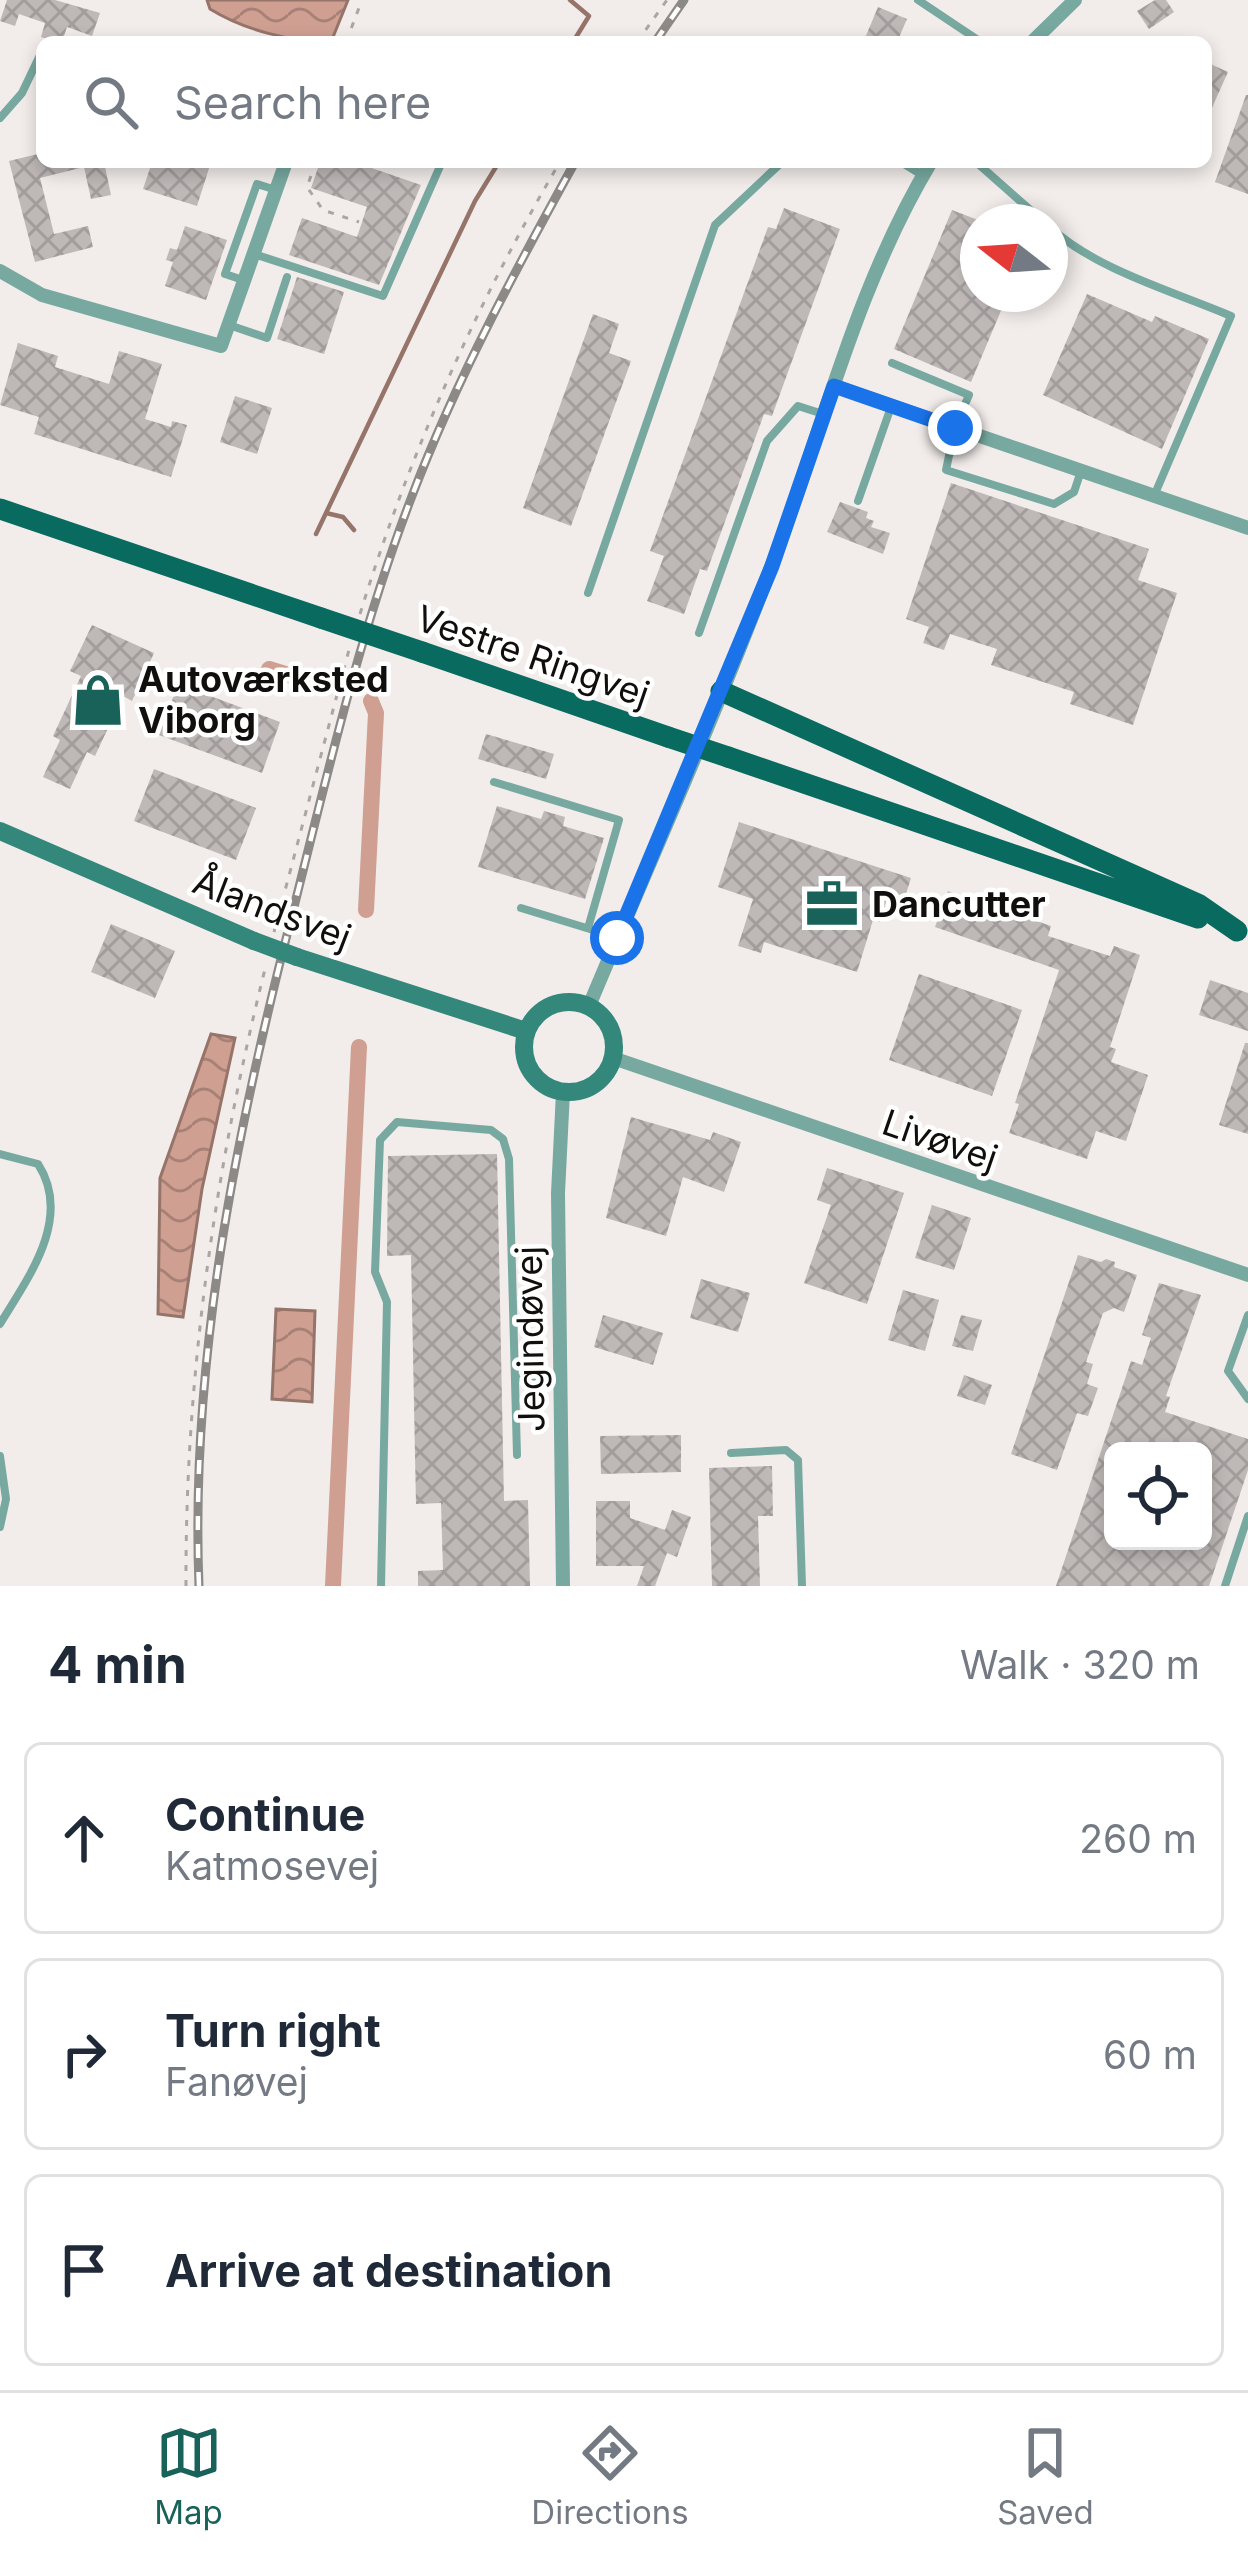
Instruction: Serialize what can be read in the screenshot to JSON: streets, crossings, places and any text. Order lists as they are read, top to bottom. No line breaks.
{"streets":{"main road":["Vestre Ringvej"],"street":["Ålandsvej","Livøvej","Jegindøvej"]},"crossings":[["Ålandsvej","Livøvej"],["Ålandsvej","Jegindøvej"],["Livøvej","Jegindøvej"]],"places":{"shop":["Autoværksted Viborg"],"office":["Dancutter"]},"north":"left","page":{"search":"Search here","heading":["4 min","Walk · 320 m"],"list":[["Continue","Katmosevej","260 m"],["Turn right","Fanøvej","60 m"],"Arrive at destination"],"nav":["Map","Directions","Saved"]}}
